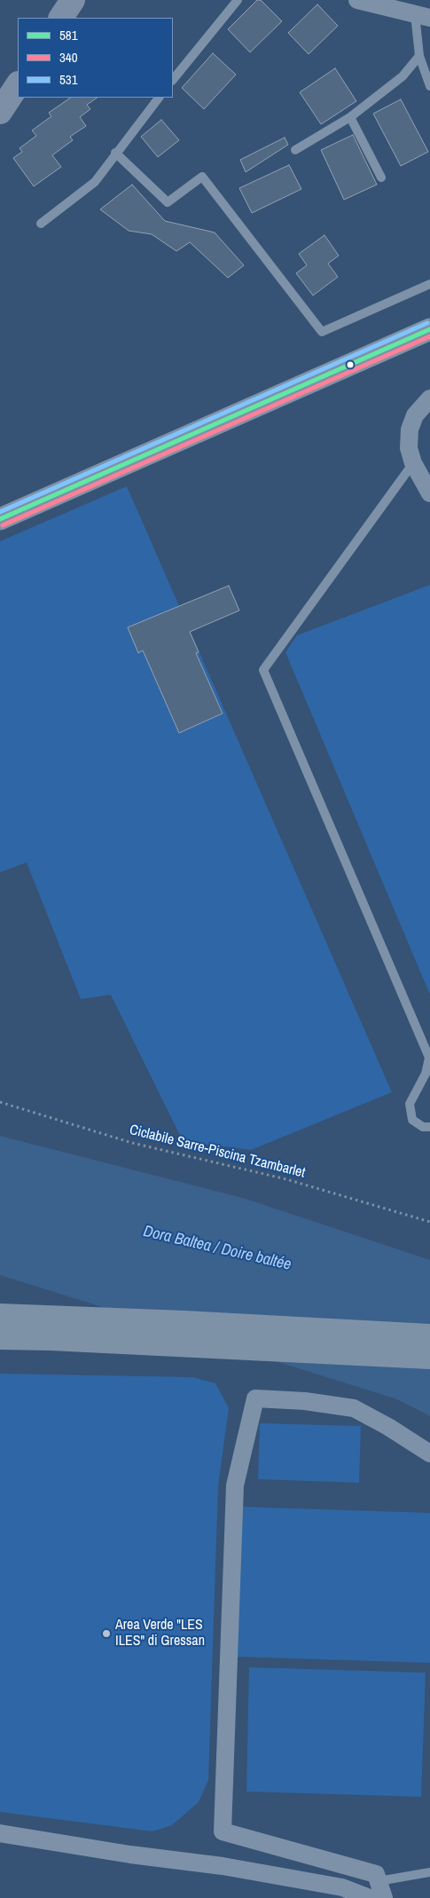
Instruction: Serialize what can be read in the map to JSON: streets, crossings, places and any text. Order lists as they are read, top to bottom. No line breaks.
{"streets":{"path":["Ciclabile Sarre-Piscina Tzambarlet"]},"water":["Dora Baltea / Doire baltée"],"places":["Area Verde \"LES ILES\" di Gressan"],"lines":["transit line 531","transit line 581","transit line 340"],"legend":["581","340","531"]}
